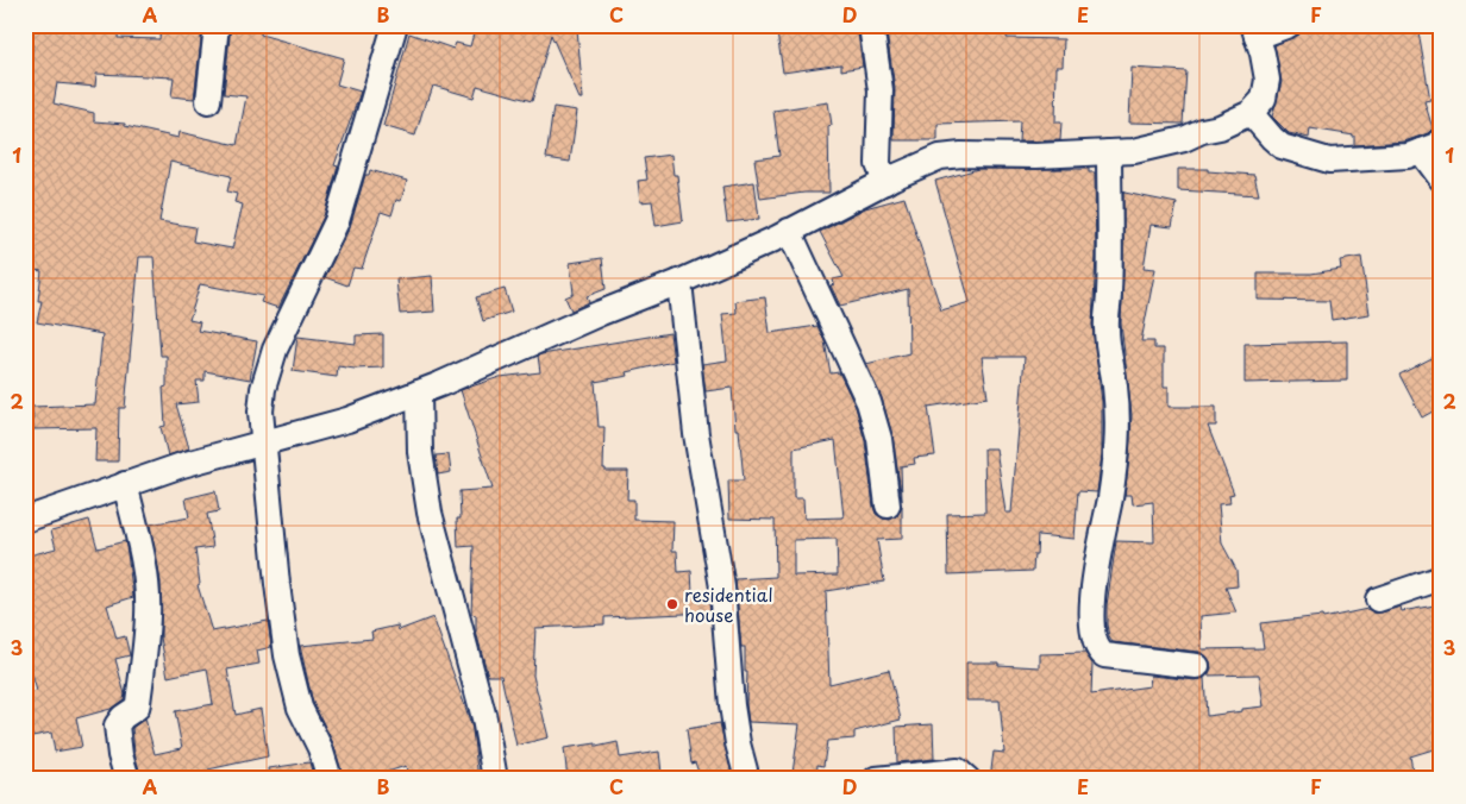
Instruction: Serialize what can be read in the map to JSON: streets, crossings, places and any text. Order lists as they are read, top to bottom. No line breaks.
{"places":["residential house"],"grid":{"columns":["A","B","C","D","E","F"],"rows":["1","2","3"]}}
